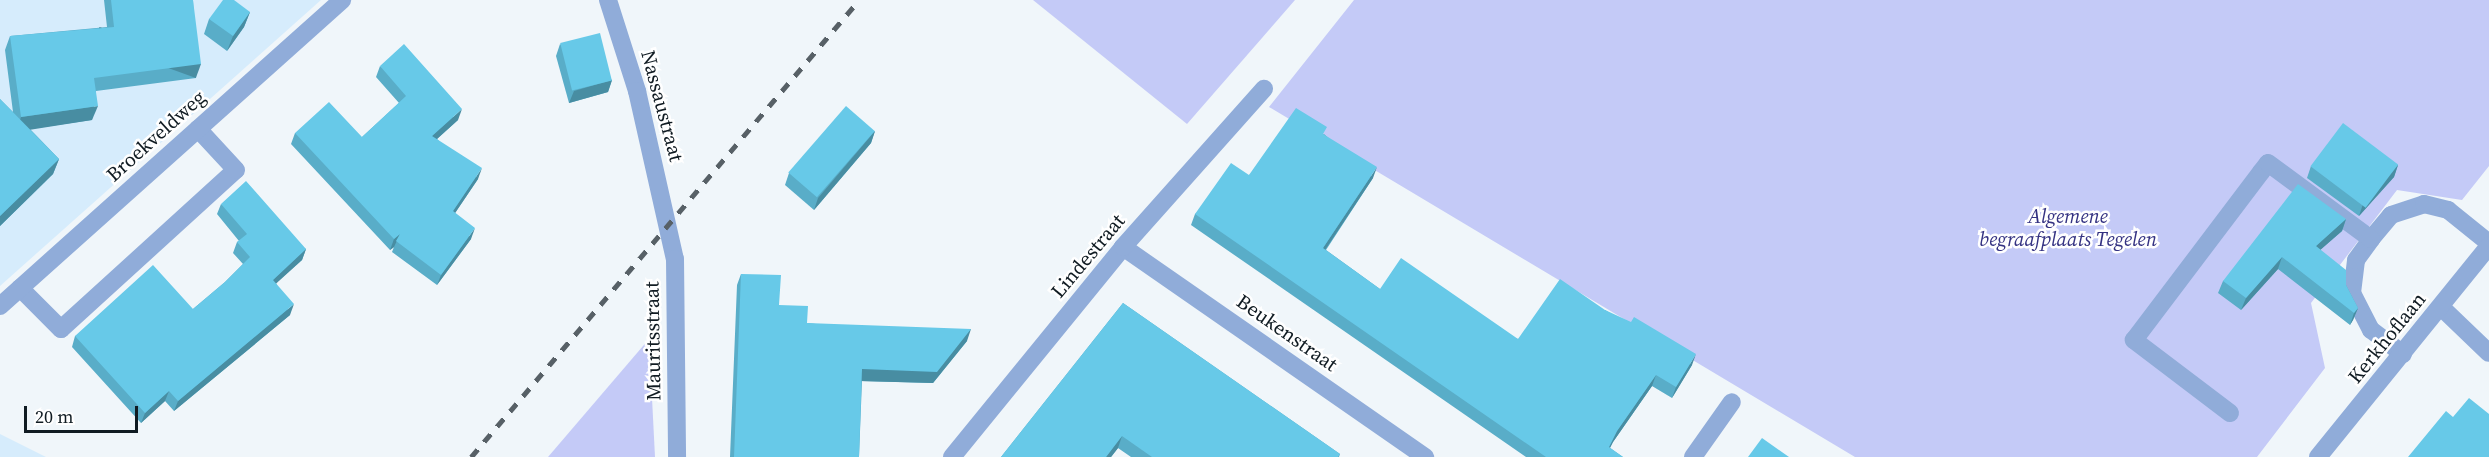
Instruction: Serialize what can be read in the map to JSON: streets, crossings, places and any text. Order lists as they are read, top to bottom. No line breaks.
{"streets":{"street":["Nassaustraat","Broekveldweg","Lindestraat","Beukenstraat","Kerkhoflaan","Mauritsstraat"]},"crossings":[["Nassaustraat","Mauritsstraat"],["Lindestraat","Beukenstraat"]],"parks":["Algemene begraafplaats Tegelen"],"scale_bar":"20 m"}
